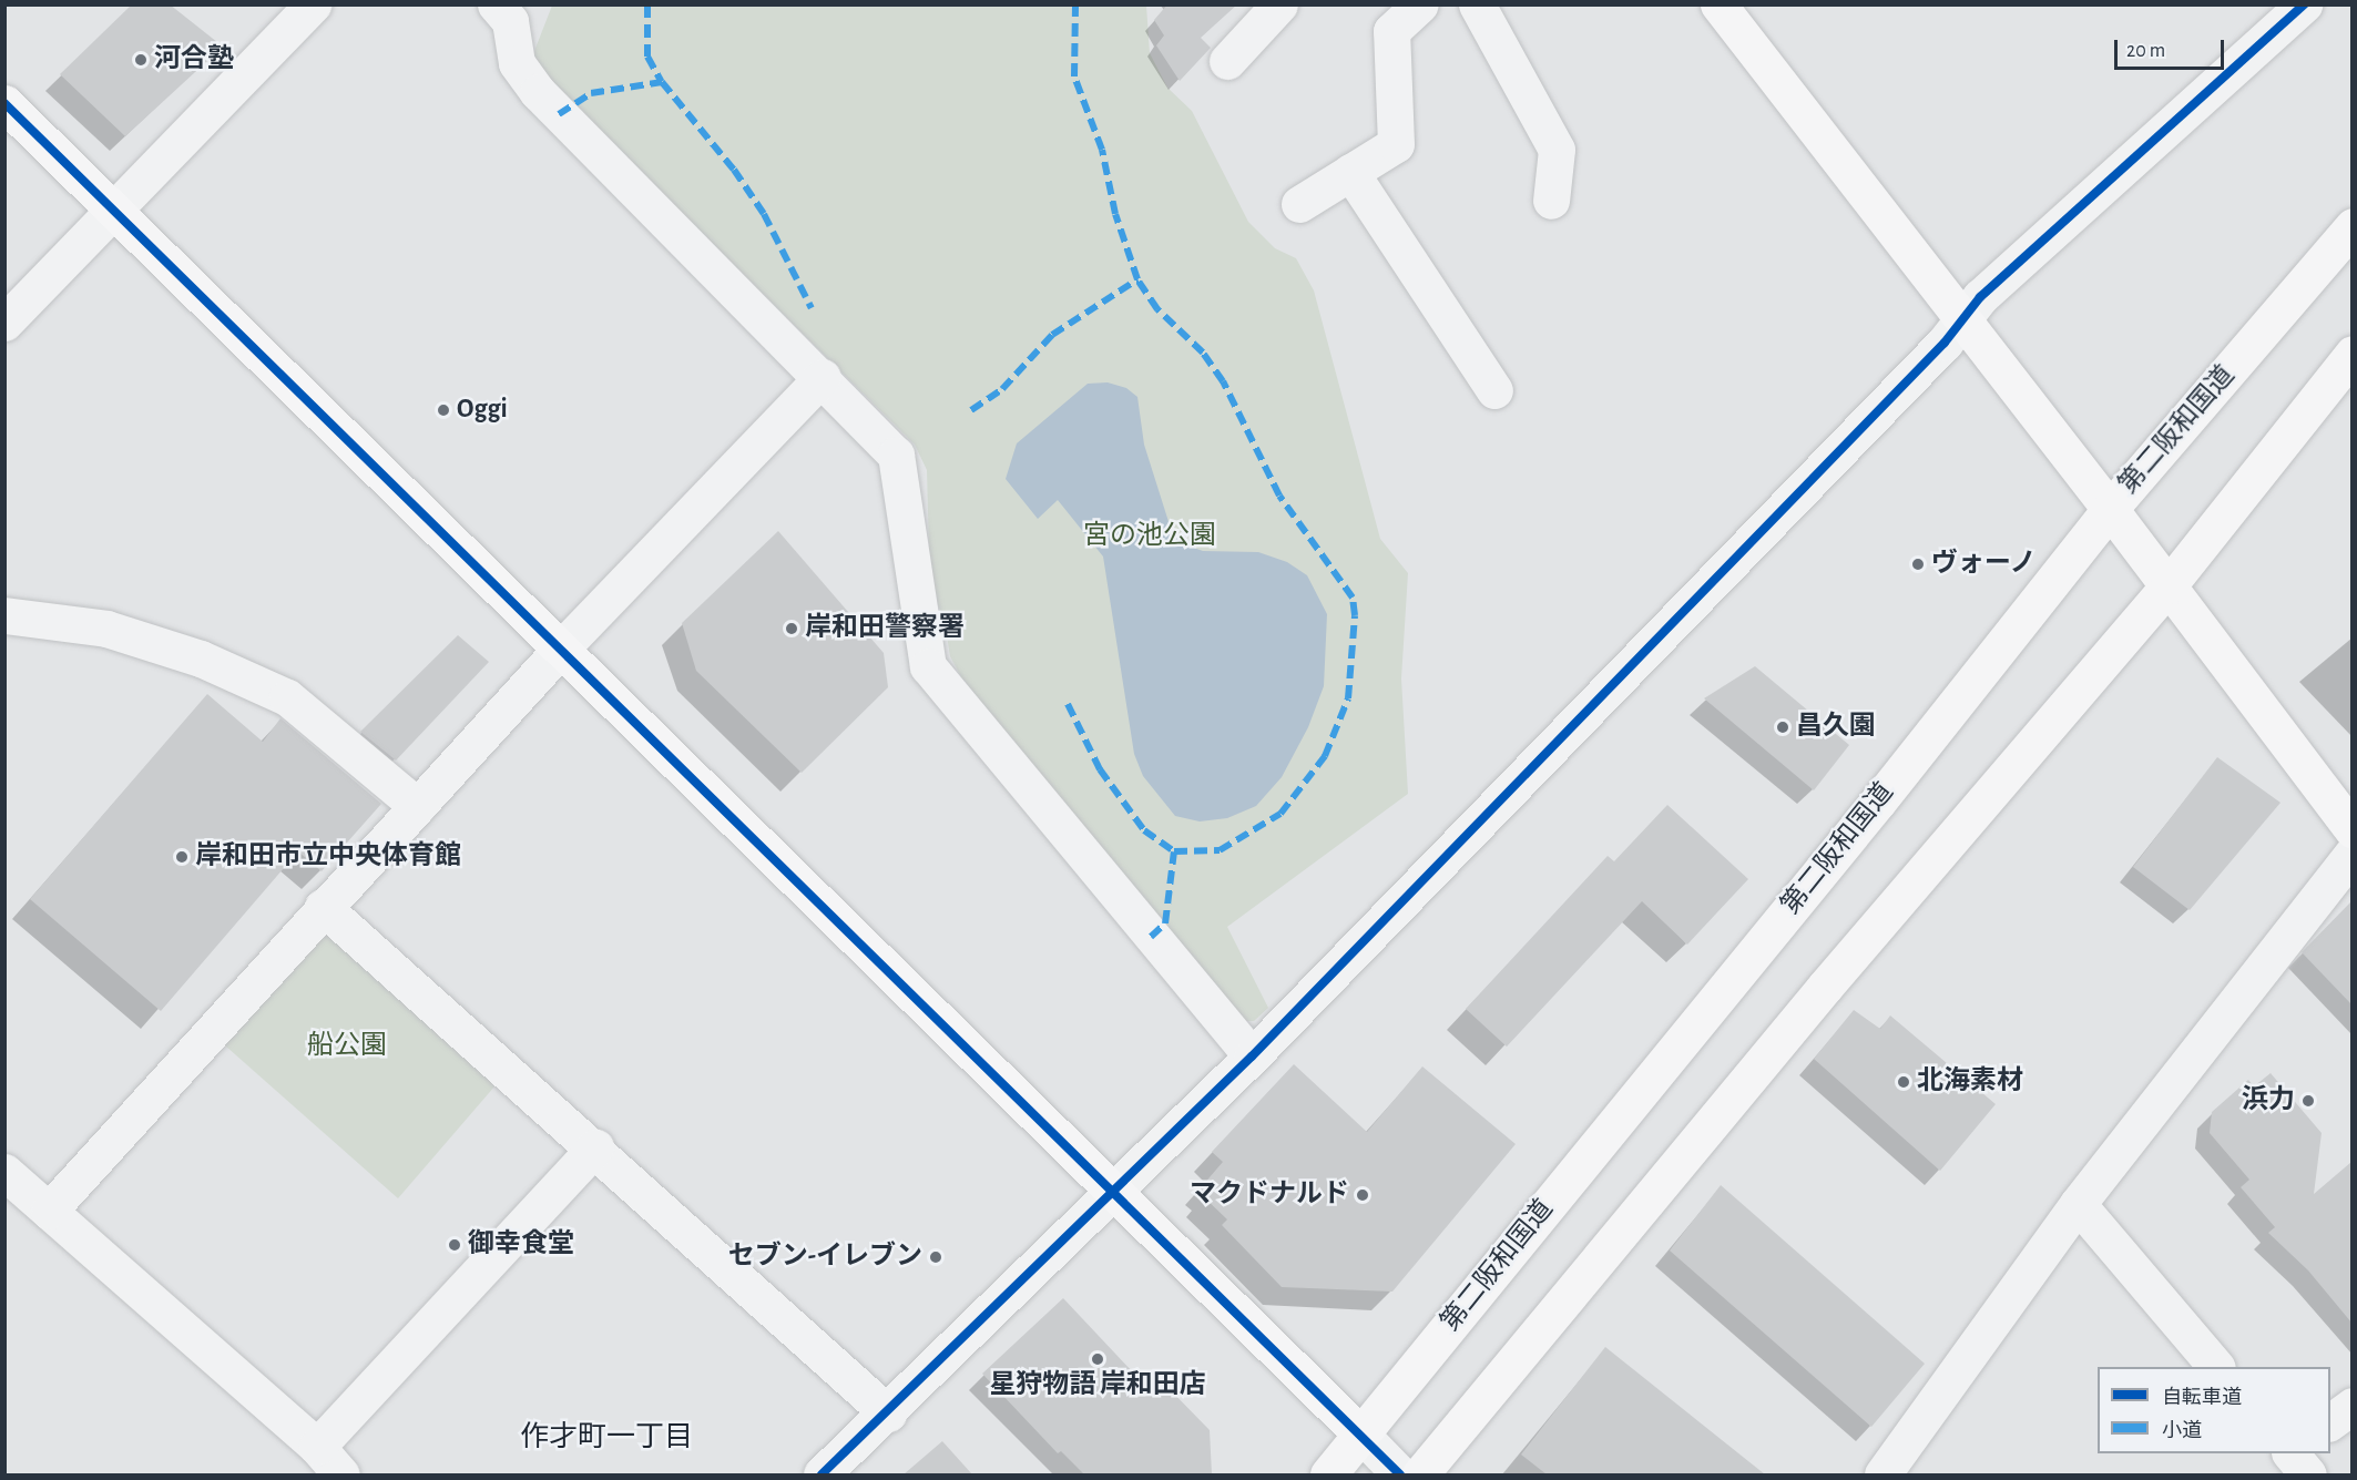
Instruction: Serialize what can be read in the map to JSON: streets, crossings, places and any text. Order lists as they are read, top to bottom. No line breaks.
{"streets":{"main road":["第二阪和国道"]},"districts":["作才町一丁目"],"parks":["宮の池公園","船公園"],"places":["河合塾","Oggi","ヴォーノ","岸和田警察署","昌久園","岸和田市立中央体育館","北海素材","浜力","マクドナルド","御幸食堂","セブン-イレブン","星狩物語 岸和田店"],"legend":["自転車道","小道"],"scale_bar":"20 m"}
